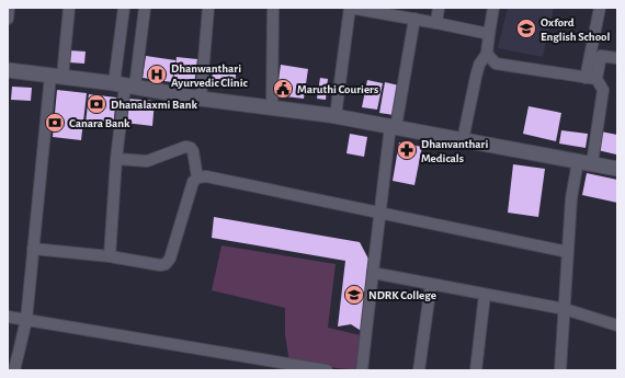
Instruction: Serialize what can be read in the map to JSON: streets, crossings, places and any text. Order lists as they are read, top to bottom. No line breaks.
{"places":{"school or university":["Oxford English School","NDRK College"],"hospital":["Dhanwanthari Ayurvedic Clinic"],"public building":["Maruthi Couriers"],"bank":["Dhanalaxmi Bank","Canara Bank"],"pharmacy":["Dhanvanthari Medicals"]}}
